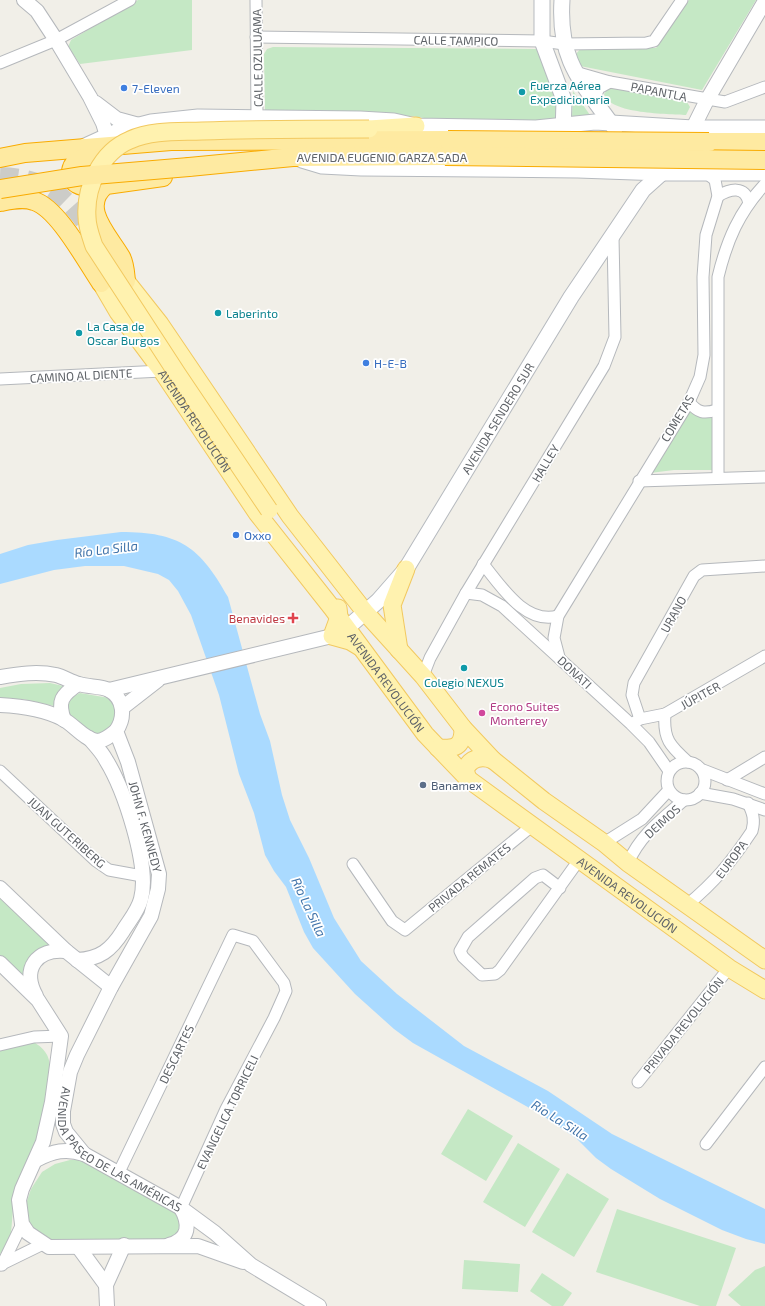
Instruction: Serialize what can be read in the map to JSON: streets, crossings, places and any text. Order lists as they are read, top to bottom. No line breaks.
{"streets":{"highway":["AVENIDA EUGENIO GARZA SADA"],"main road":["AVENIDA SENDERO SUR","AVENIDA REVOLUCIÓN"],"street":["CALLE TAMPICO","CALLE OZULUAMA","PAPANTLA","CAMINO AL DIENTE","COMETAS","HALLEY","URANO","DONATI","JÚPITER","DEIMOS","JOHN F. KENNEDY","JUAN GUTERIBERG","EUROPA","PRIVADA REMATES","PRIVADA REVOLUCIÓN","DESCARTES","EVANGELICA TORRICELI","AVENIDA PASEO DE LAS AMÉRICAS"]},"crossings":[["CALLE TAMPICO","CALLE OZULUAMA"],["CAMINO AL DIENTE","AVENIDA REVOLUCIÓN"],["AVENIDA SENDERO SUR","AVENIDA REVOLUCIÓN"],["AVENIDA SENDERO SUR","HALLEY"],["COMETAS","DONATI"],["AVENIDA REVOLUCIÓN","HALLEY"],["AVENIDA REVOLUCIÓN","DEIMOS"],["AVENIDA REVOLUCIÓN","EUROPA"],["AVENIDA REVOLUCIÓN","PRIVADA REMATES"],["AVENIDA REVOLUCIÓN","PRIVADA REVOLUCIÓN"],["HALLEY","DONATI"],["URANO","DONATI"],["URANO","JÚPITER"],["DONATI","JÚPITER"],["DONATI","DEIMOS"],["JOHN F. KENNEDY","JUAN GUTERIBERG"],["JOHN F. KENNEDY","AVENIDA PASEO DE LAS AMÉRICAS"],["DESCARTES","EVANGELICA TORRICELI"],["DESCARTES","AVENIDA PASEO DE LAS AMÉRICAS"],["EVANGELICA TORRICELI","AVENIDA PASEO DE LAS AMÉRICAS"]],"water":["Río La Silla"],"places":{"other":["7-Eleven","Fuerza Aérea Expedicionaria","Laberinto","La Casa de Oscar Burgos","H-E-B","Oxxo","Colegio NEXUS","Econo Suites Monterrey","Banamex"],"health":["Benavides"]}}
